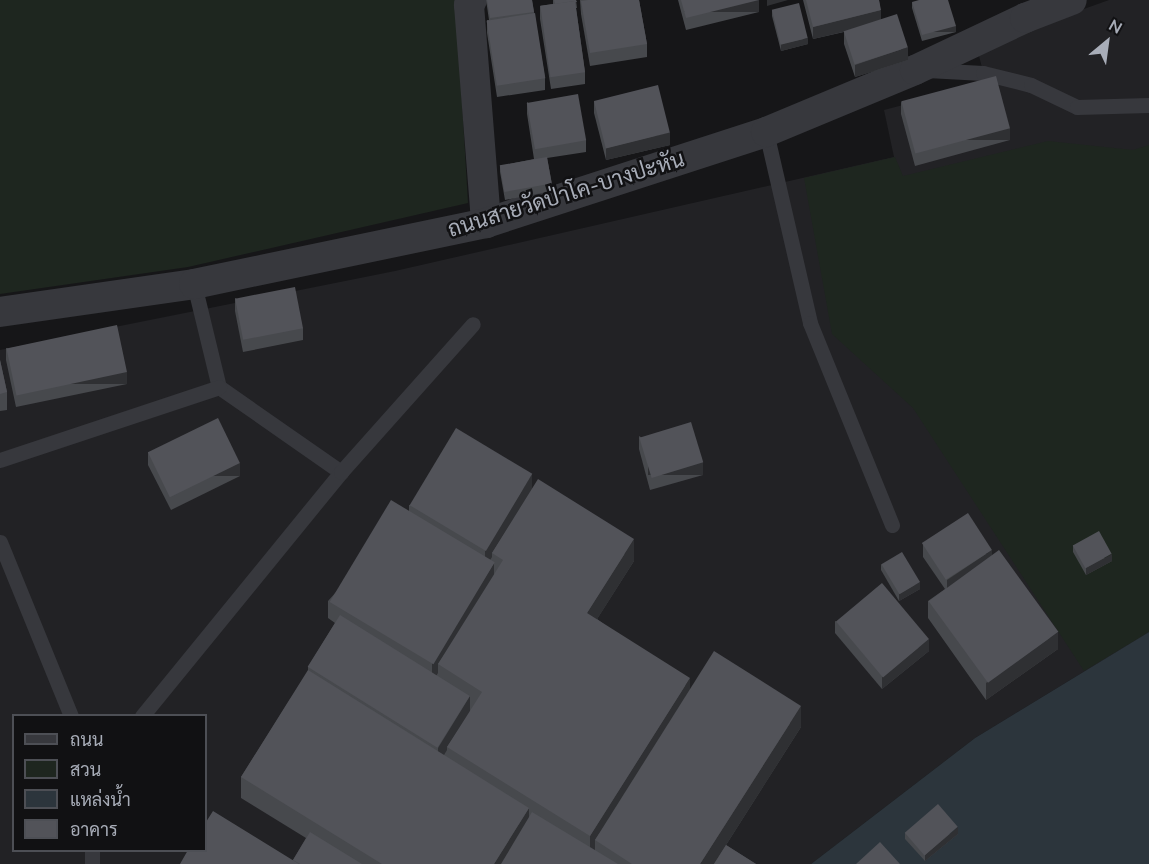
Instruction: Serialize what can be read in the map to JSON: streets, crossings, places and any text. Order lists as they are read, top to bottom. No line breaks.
{"streets":{"street":["ถนนสายวัดป่าโค-บางปะหัน"]},"legend":["ถนน","สวน","แหล่งน้ำ","อาคาร"],"north":"top right"}
